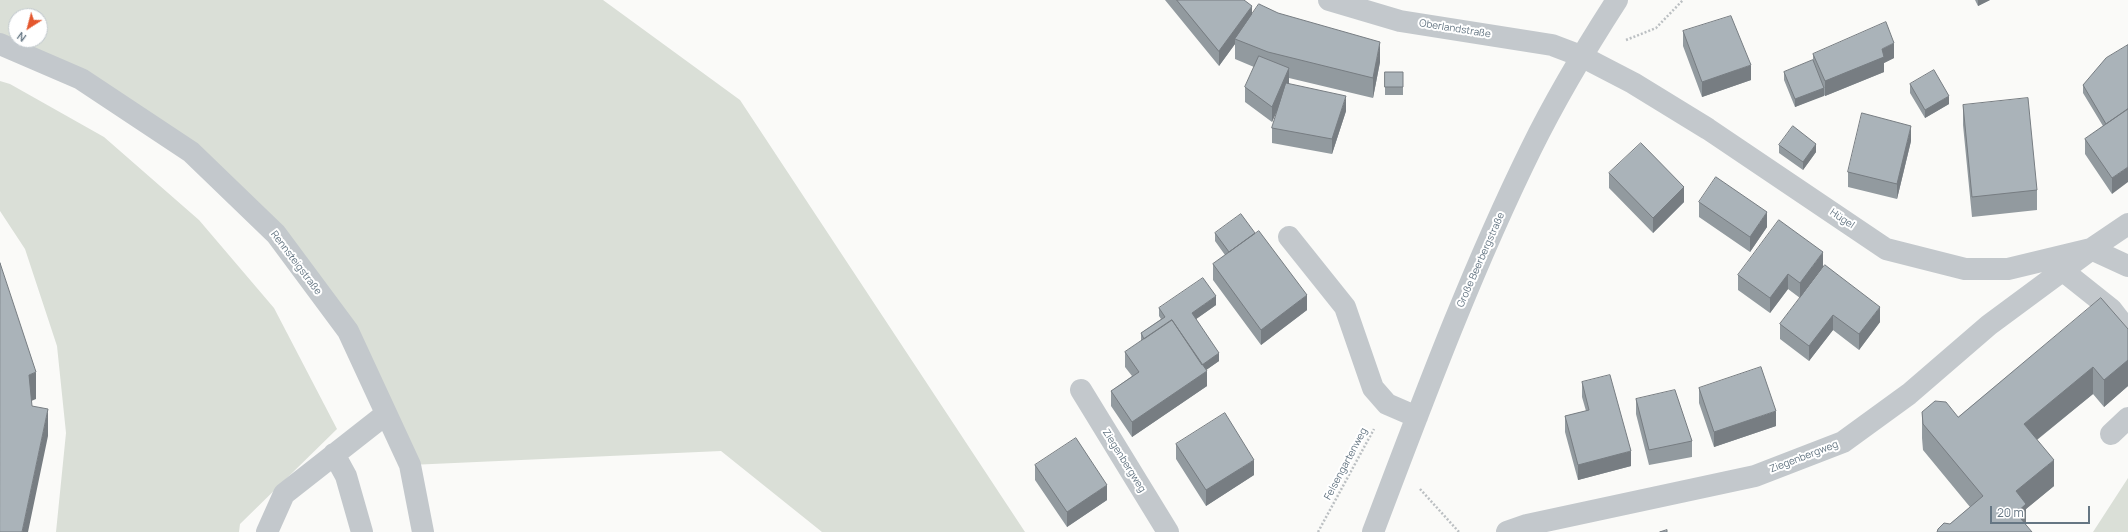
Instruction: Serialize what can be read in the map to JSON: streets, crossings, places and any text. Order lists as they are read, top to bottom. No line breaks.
{"streets":{"street":["Oberlandstraße","Hügel","Große Beerbergstraße","Rennsteigstraße","Ziegenbergweg"],"path":["Felsengartenweg"]},"crossings":[["Oberlandstraße","Hügel"],["Oberlandstraße","Große Beerbergstraße"],["Hügel","Große Beerbergstraße"],["Hügel","Ziegenbergweg"]],"scale_bar":"20 m","north":"bottom left"}
